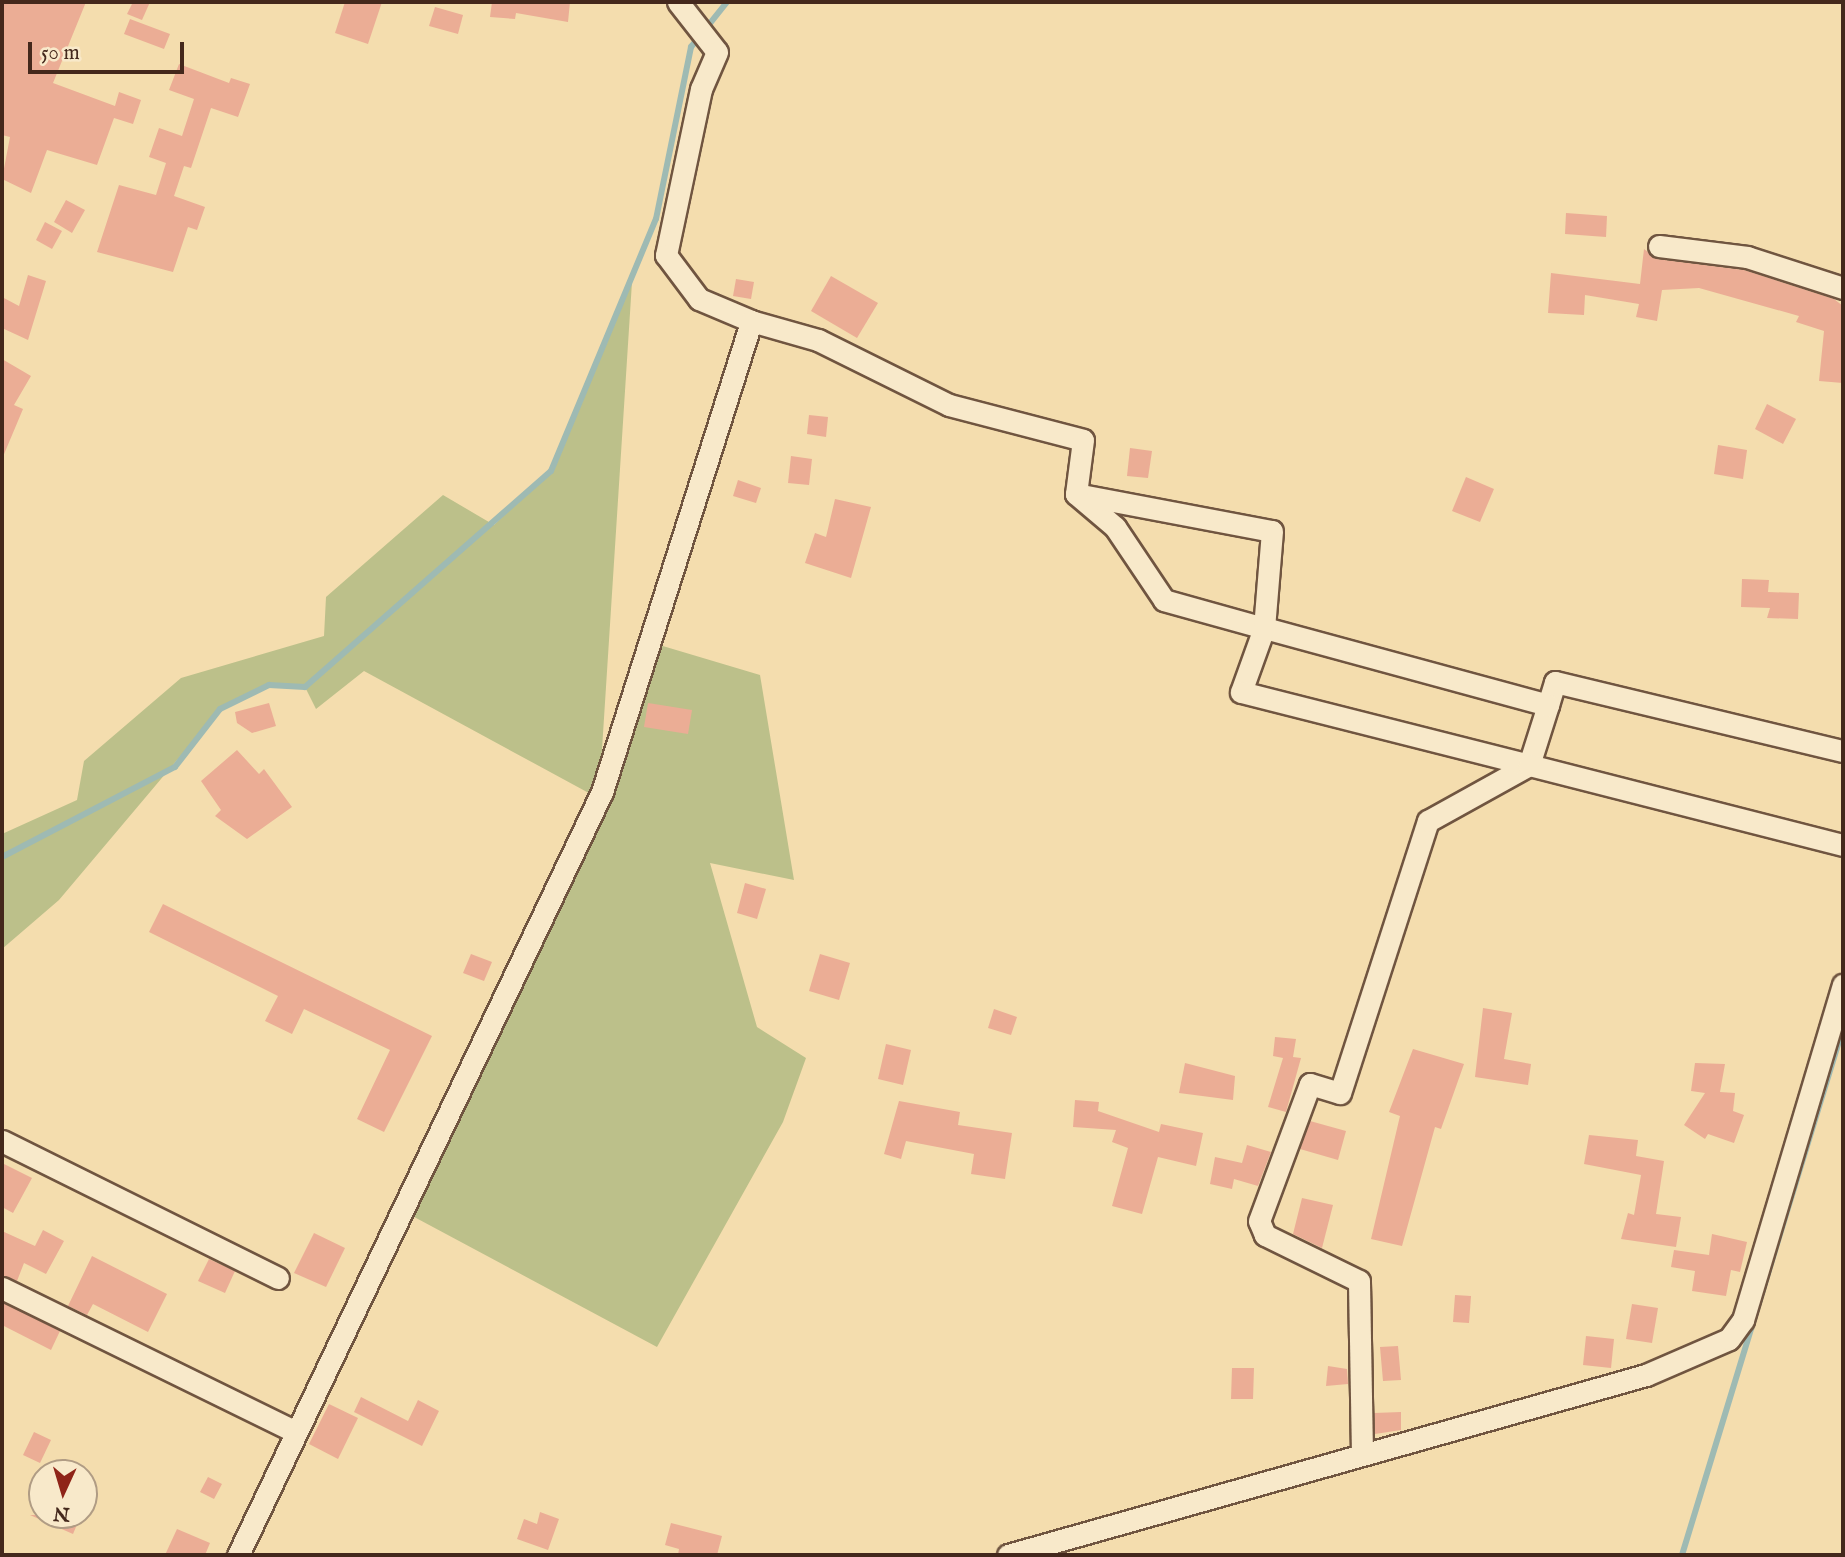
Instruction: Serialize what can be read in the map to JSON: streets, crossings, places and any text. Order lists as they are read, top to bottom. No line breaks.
{"scale_bar":"50 m","north":"bottom"}
